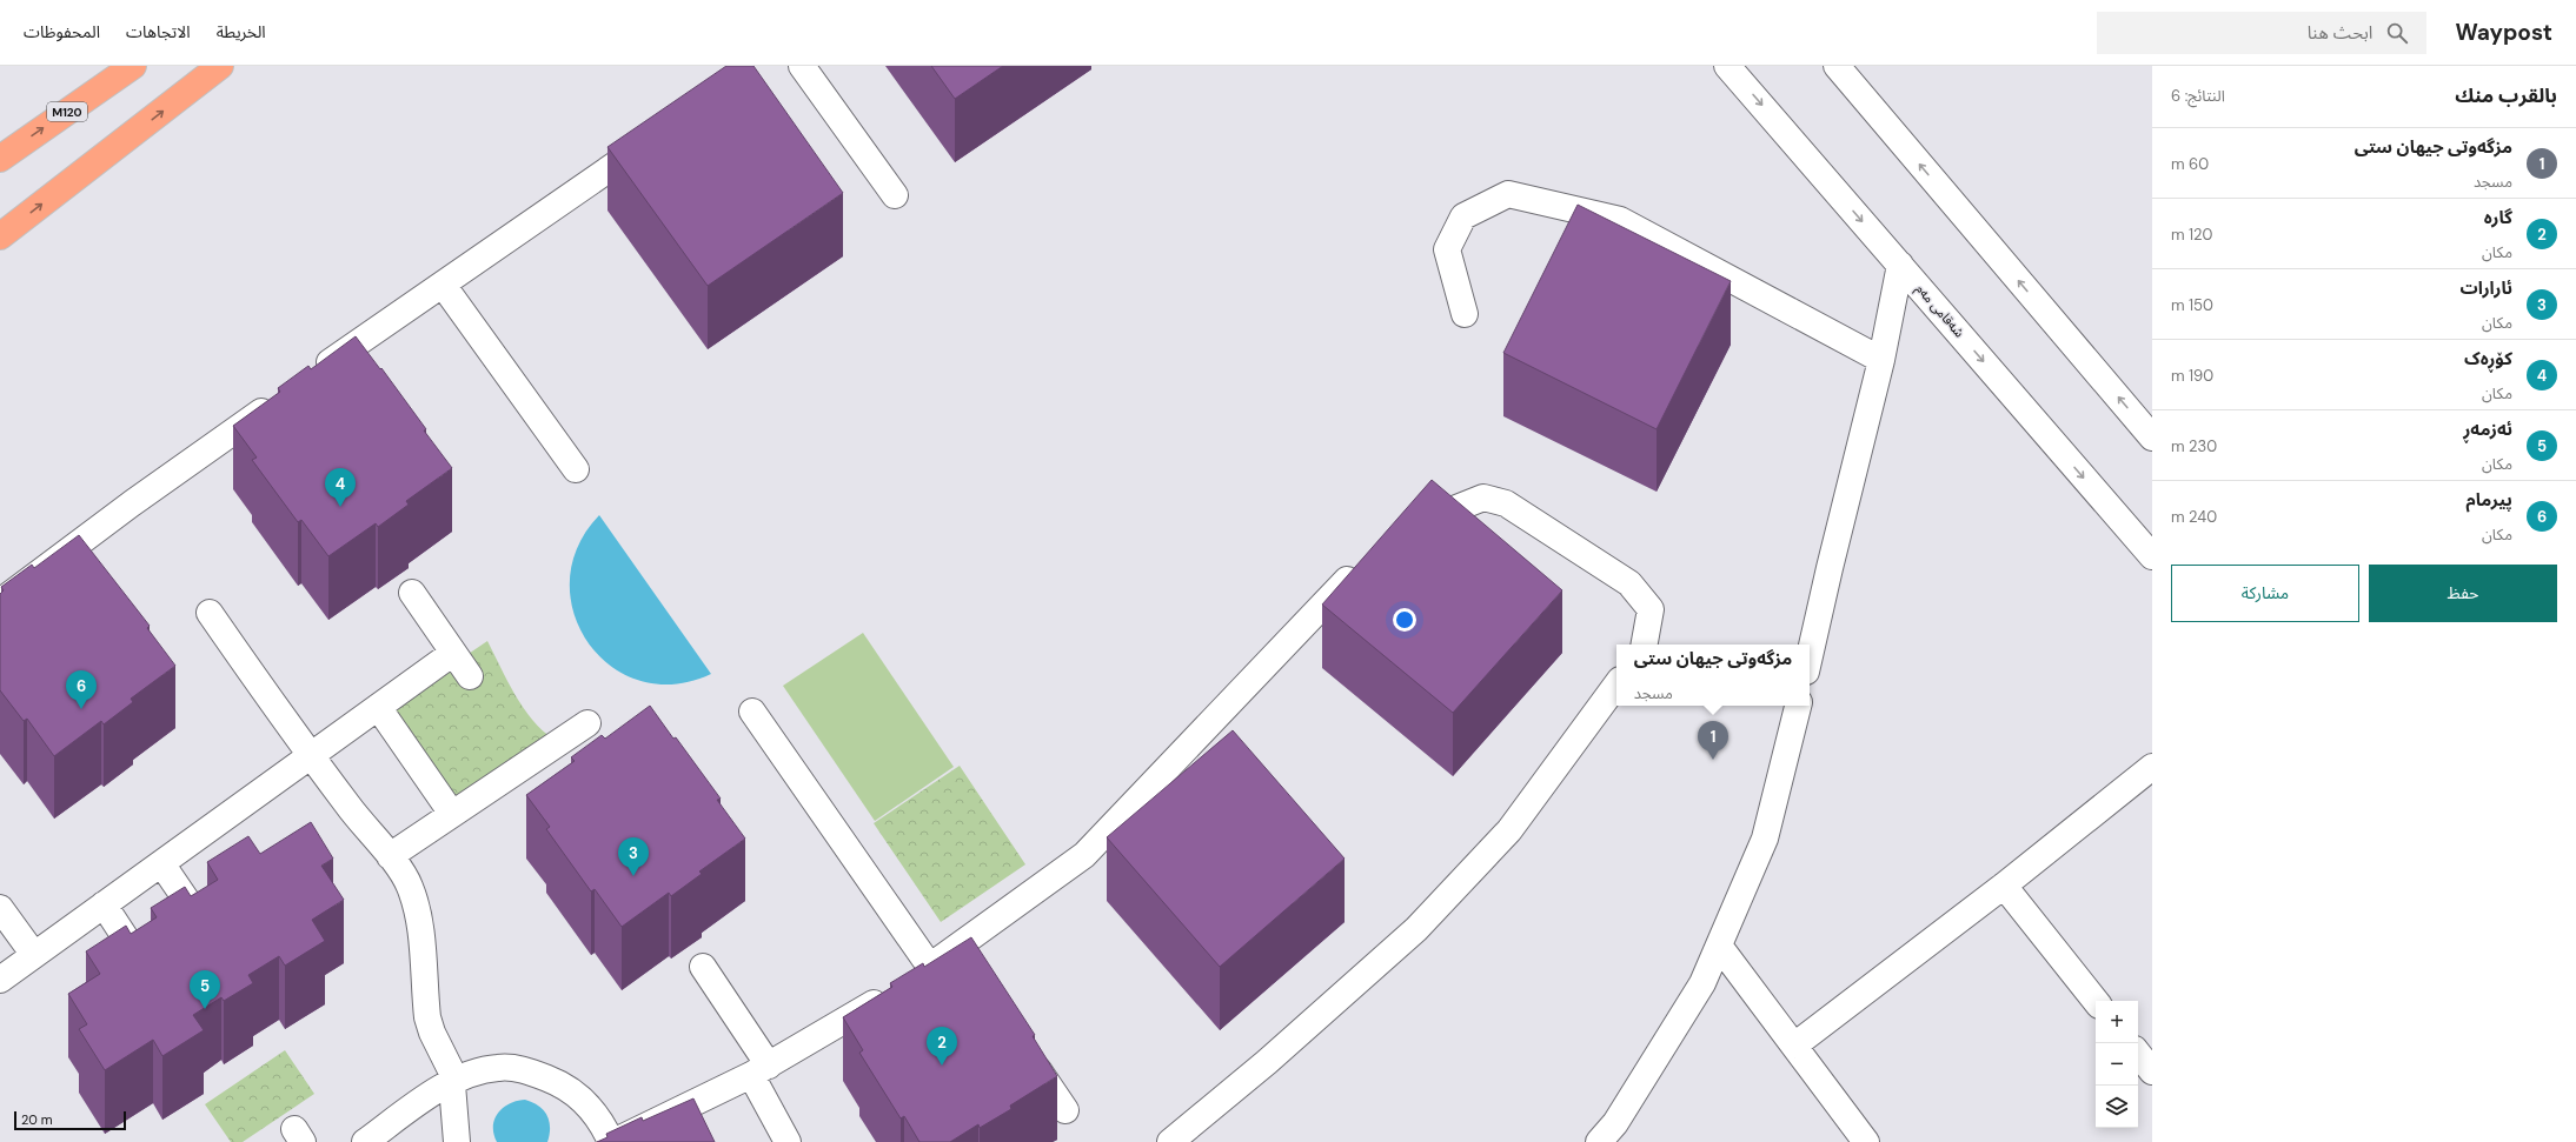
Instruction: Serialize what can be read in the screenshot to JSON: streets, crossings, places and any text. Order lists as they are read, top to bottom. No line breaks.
{"streets":{"highway":["M120"],"street":["شەقامی مەم"]},"scale_bar":"20 m","page":{"header":"Waypost","search":"ابحث هنا","nav":["الخريطة","الاتجاهات","المحفوظات"],"heading":["بالقرب منك","النتائج: 6"],"list":[{"mark":"1","name":"مزگەوتی جیهان ستی","note":"مسجد","value":"60 m"},{"mark":"2","name":"گارە","note":"مكان","value":"120 m"},{"mark":"3","name":"ئارارات","note":"مكان","value":"150 m"},{"mark":"4","name":"کۆڕەک","note":"مكان","value":"190 m"},{"mark":"5","name":"ئەزمەڕ","note":"مكان","value":"230 m"},{"mark":"6","name":"پیرمام","note":"مكان","value":"240 m"}],"pins":["4","6","1","3","5","2"],"buttons":["حفظ","مشاركة"],"popup":["مزگەوتی جیهان ستی","مسجد"],"map_buttons":["+","−"],"scale":"20 m"}}
